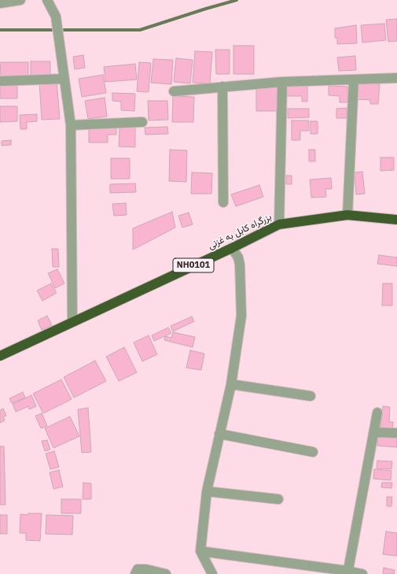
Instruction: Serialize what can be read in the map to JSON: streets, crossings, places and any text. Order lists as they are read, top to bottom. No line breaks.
{"streets":{"highway":["بزرگراه کابل به غزنی","NH0101"]}}
